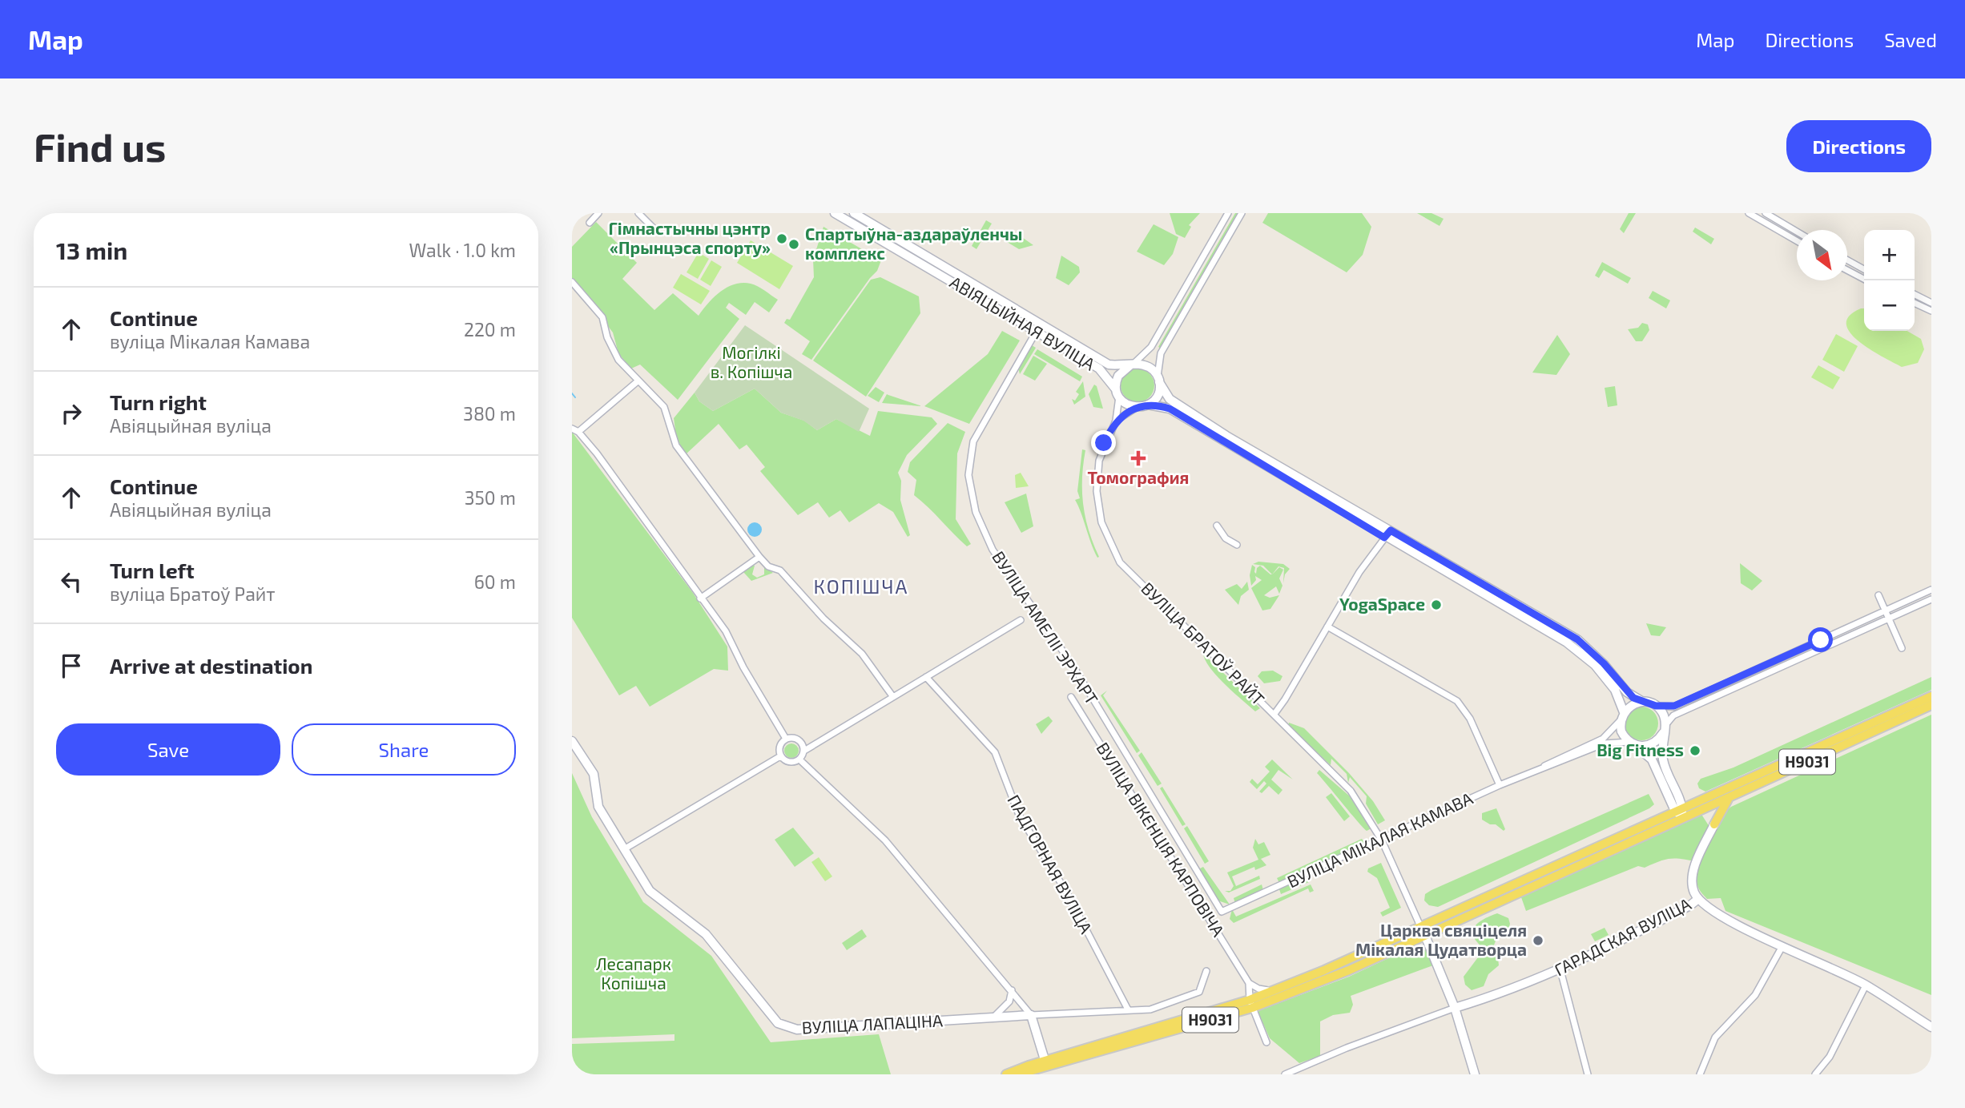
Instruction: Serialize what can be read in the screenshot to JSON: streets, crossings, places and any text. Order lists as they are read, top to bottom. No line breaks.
{"streets":{"main road":["АВІЯЦЫЙНАЯ ВУЛІЦА","Н9031","ГАРАДСКАЯ ВУЛІЦА","ВУЛІЦА ЛАПАЦІНА"],"street":["ВУЛІЦА АМЕЛІІ ЭРХАРТ","ВУЛІЦА БРАТОЎ РАЙТ","ВУЛІЦА ВІКЕНЦІЯ КАРПОВІЧА","ВУЛІЦА МІКАЛАЯ КАМАВА","ПАДГОРНАЯ ВУЛІЦА"]},"crossings":[["АВІЯЦЫЙНАЯ ВУЛІЦА","ВУЛІЦА АМЕЛІІ ЭРХАРТ"],["ВУЛІЦА АМЕЛІІ ЭРХАРТ","ВУЛІЦА МІКАЛАЯ КАМАВА"],["ВУЛІЦА БРАТОЎ РАЙТ","Н9031"],["ВУЛІЦА БРАТОЎ РАЙТ","ВУЛІЦА МІКАЛАЯ КАМАВА"],["ПАДГОРНАЯ ВУЛІЦА","ВУЛІЦА ЛАПАЦІНА"]],"districts":["КОПІШЧА"],"parks":["Могілкі в. Копішча","Лесапарк Копішча"],"places":{"other":["Гімнастычны цэнтр «Прынцэса спорту»","Спартыўна-аздараўленчы комплекс","YogaSpace","Big Fitness","Царква свяціцеля Мікалая Цудатворца"],"health":["Томография"]},"north":"bottom right","page":{"header":"Map","nav":["Map","Directions","Saved"],"buttons":["Directions",["Save","Share"]],"title":"Find us","heading":["13 min","Walk · 1.0 km"],"map_buttons":["+","−"],"list":[["Continue","вуліца Мікалая Камава","220 m"],["Turn right","Авіяцыйная вуліца","380 m"],["Continue","Авіяцыйная вуліца","350 m"],["Turn left","вуліца Братоў Райт","60 m"],"Arrive at destination"]}}
